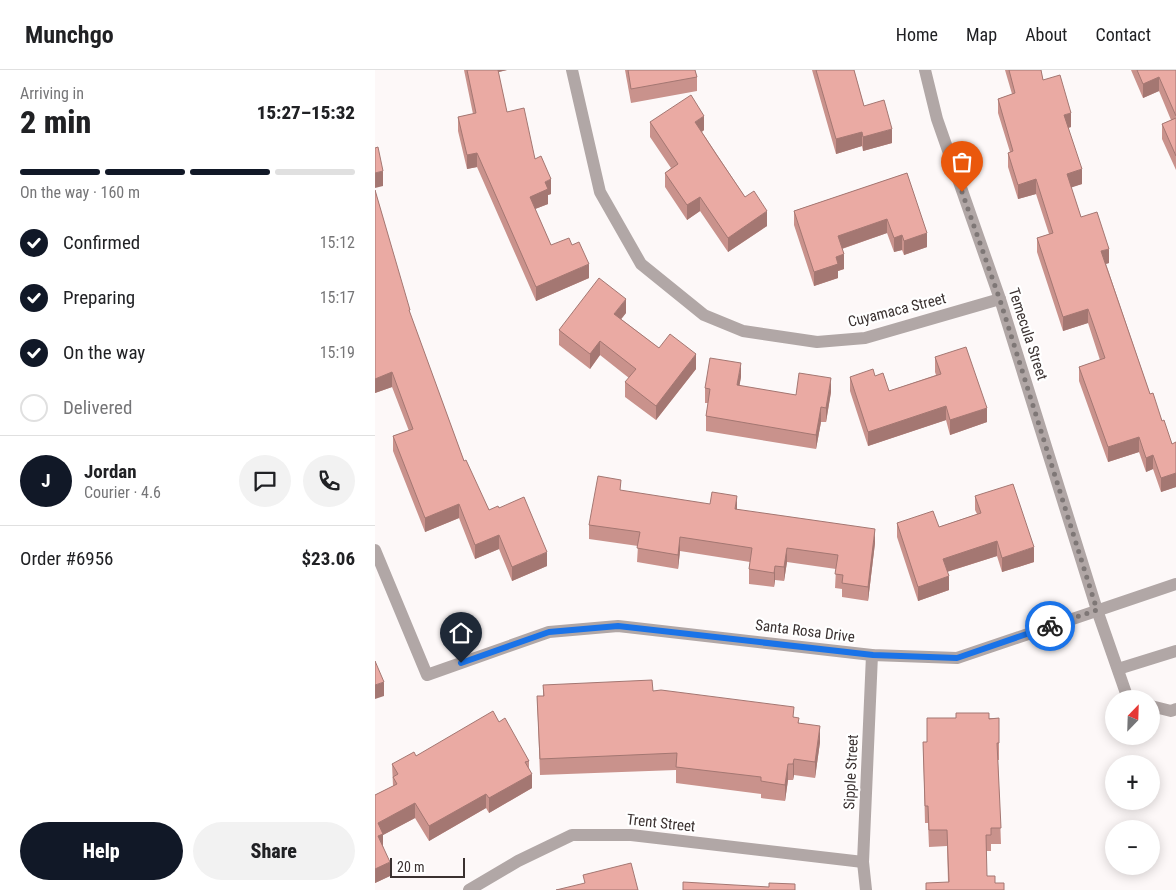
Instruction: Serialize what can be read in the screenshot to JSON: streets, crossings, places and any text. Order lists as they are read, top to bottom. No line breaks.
{"streets":{"street":["Cuyamaca Street","Temecula Street","Santa Rosa Drive","Sipple Street","Trent Street"]},"crossings":[["Cuyamaca Street","Temecula Street"],["Temecula Street","Santa Rosa Drive"],["Santa Rosa Drive","Sipple Street"],["Sipple Street","Trent Street"]],"scale_bar":"20 m","north":"top right","page":{"header":"Munchgo","nav":["Home","Map","About","Contact"],"heading":["2 min","Arriving in","15:27–15:32"],"panel":["Jordan","Courier · 4.6","Order #6956","$23.06"],"bar":"On the way · 160 m","list":[["Confirmed","15:12"],["Preparing","15:17"],["On the way","15:19"],"Delivered"],"round":"J","map_buttons":["+","−"],"buttons":["Help","Share"],"scale":"20 m"}}
